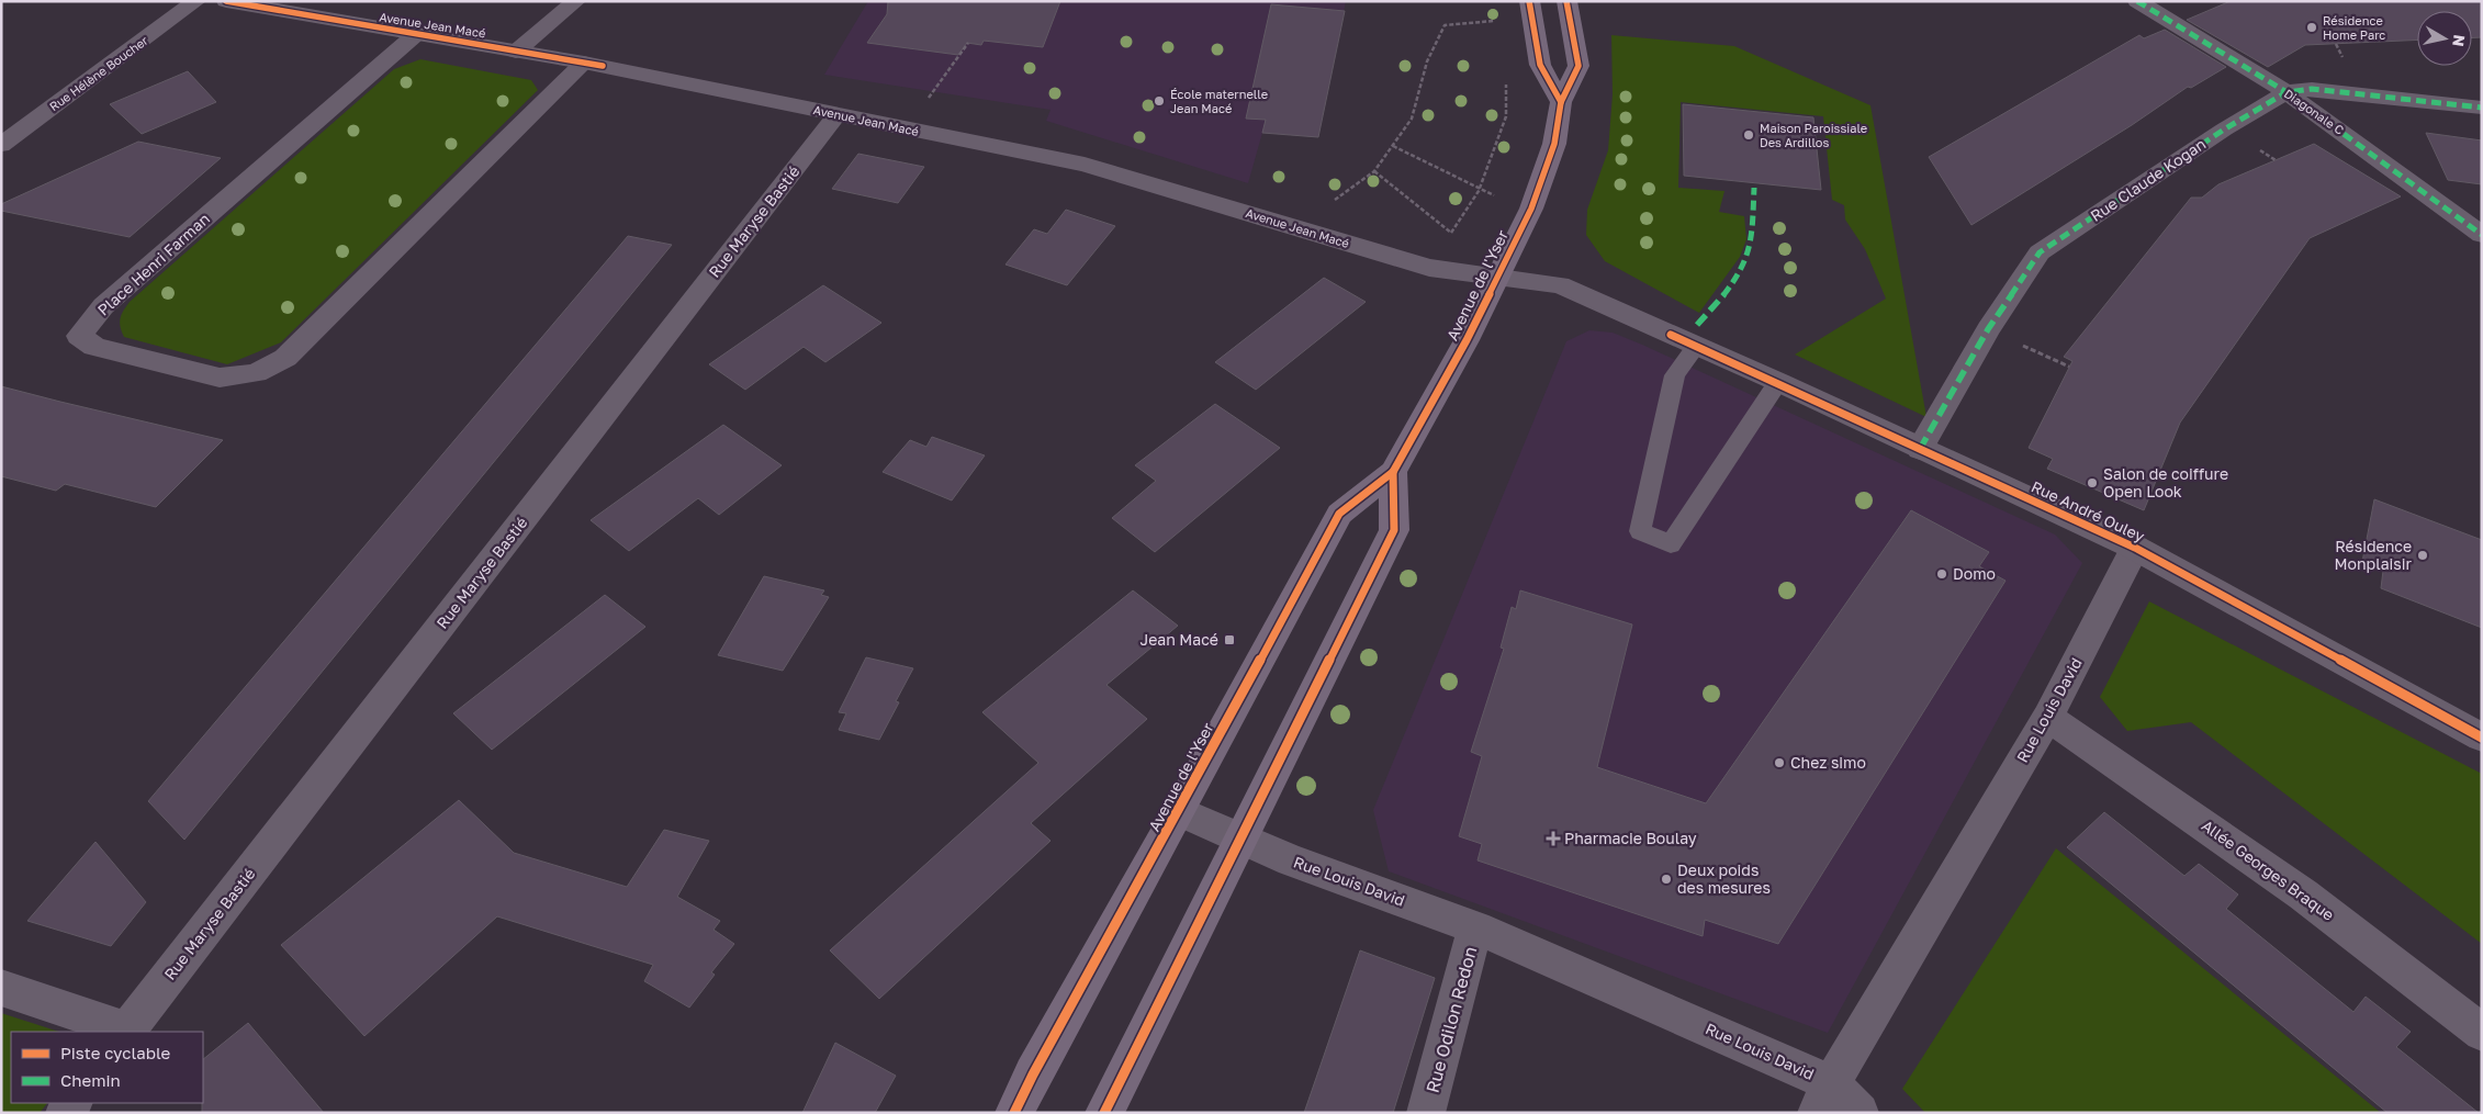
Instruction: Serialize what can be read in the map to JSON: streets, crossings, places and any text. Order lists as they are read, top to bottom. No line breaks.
{"streets":{"main road":["Avenue de l'Yser"],"street":["Avenue Jean Macé","Rue Hélène Boucher","Diagonale C","Rue Claude Kogan","Rue Maryse Bastié","Place Henri Farman","Rue André Ouley","Rue Louis David","Allée Georges Braque","Rue Odilon Redon"]},"crossings":[["Avenue Jean Macé","Rue Maryse Bastié"],["Avenue Jean Macé","Place Henri Farman"],["Avenue Jean Macé","Avenue de l'Yser"],["Avenue Jean Macé","Rue André Ouley"],["Diagonale C","Rue Claude Kogan"],["Rue Claude Kogan","Rue André Ouley"],["Avenue de l'Yser","Rue André Ouley"],["Avenue de l'Yser","Rue Louis David"],["Rue André Ouley","Rue Louis David"],["Rue Louis David","Allée Georges Braque"],["Rue Louis David","Rue Odilon Redon"]],"places":{"other":["Résidence Home Parc","École maternelle Jean Macé","Maison Paroissiale Des Ardillos","Salon de coiffure Open Look","Résidence Monplaisir","Domo","Chez simo","Deux poids des mesures"],"transit":["Jean Macé"],"health":["Pharmacie Boulay"]},"legend":["Piste cyclable","Chemin"],"north":"right"}
